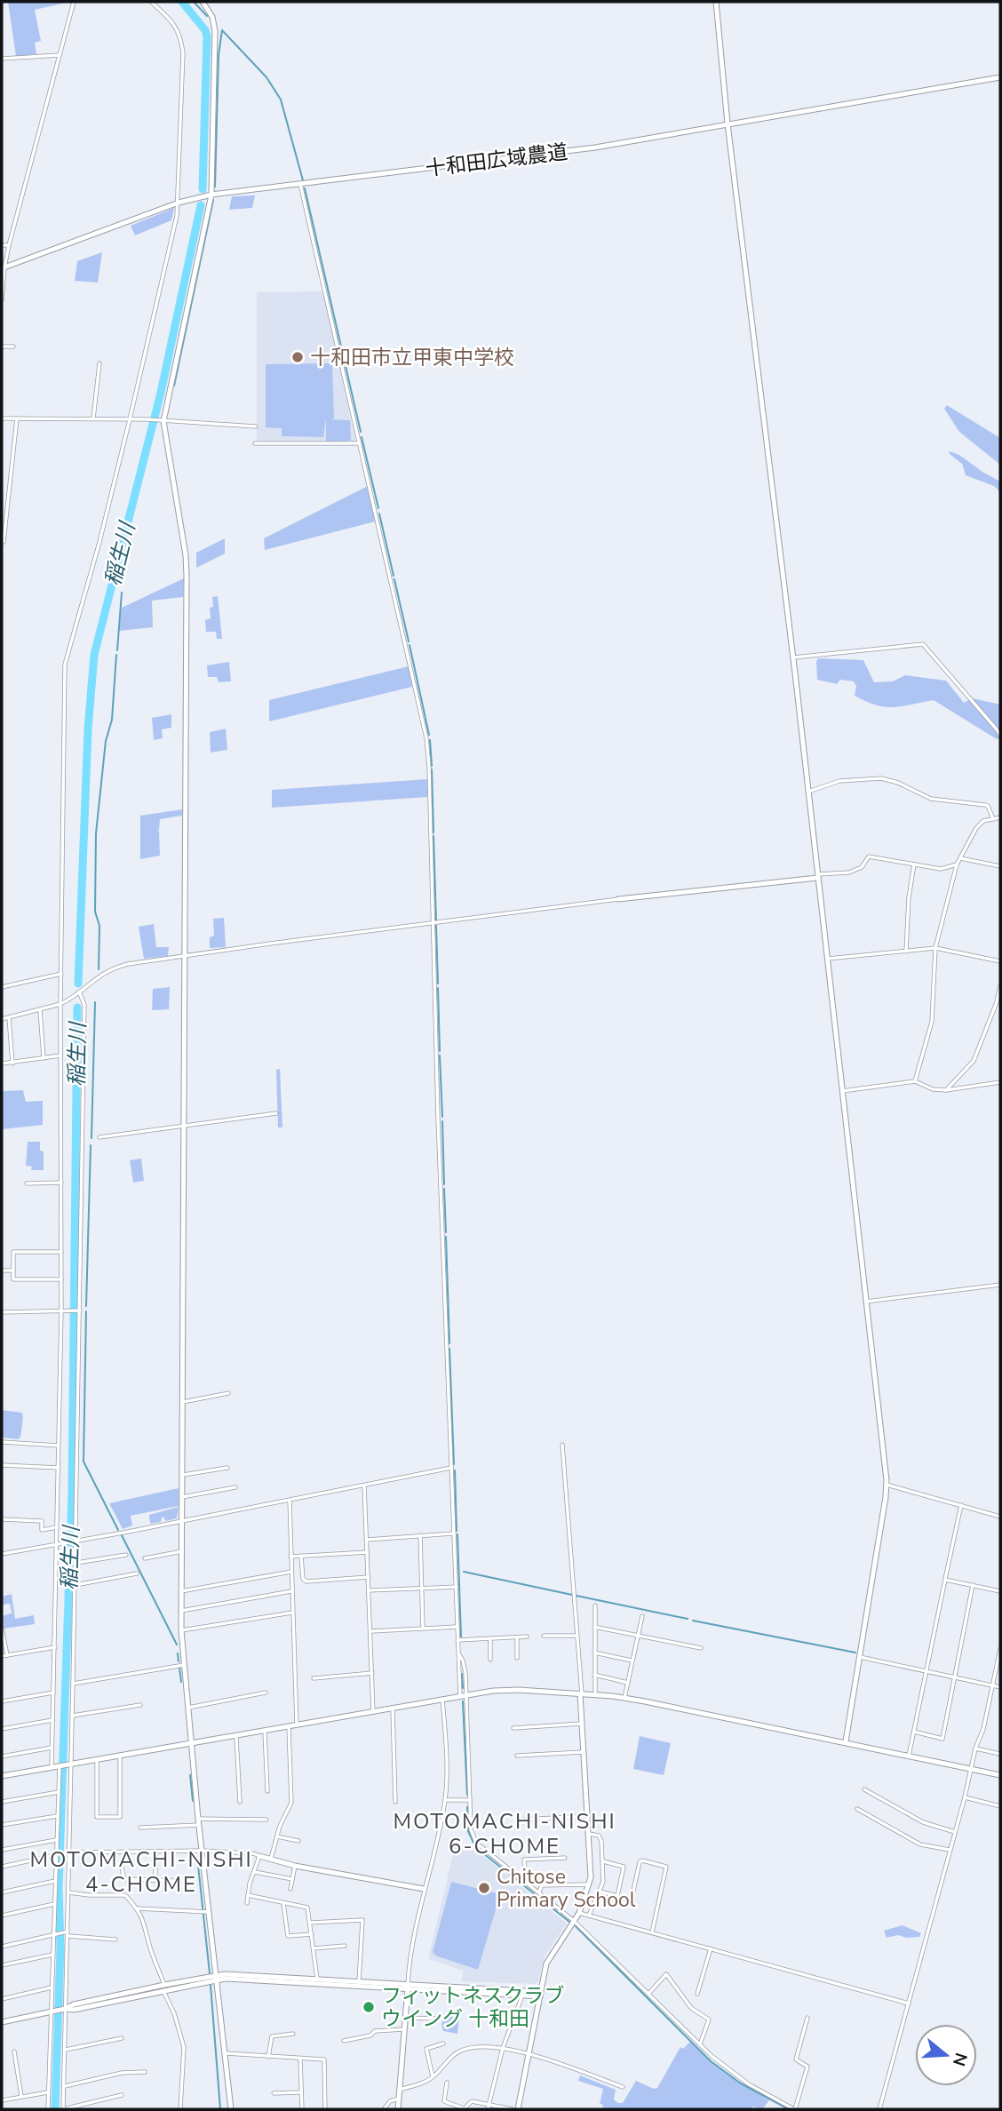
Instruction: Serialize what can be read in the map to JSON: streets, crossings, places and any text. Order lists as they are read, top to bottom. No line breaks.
{"streets":{"street":["十和田広域農道"]},"districts":["MOTOMACHI-NISHI 6-CHOME","MOTOMACHI-NISHI 4-CHOME"],"water":["稲生川"],"places":["十和田市立甲東中学校","Chitose Primary School","フィットネスクラブ ウイング 十和田"],"north":"right"}
